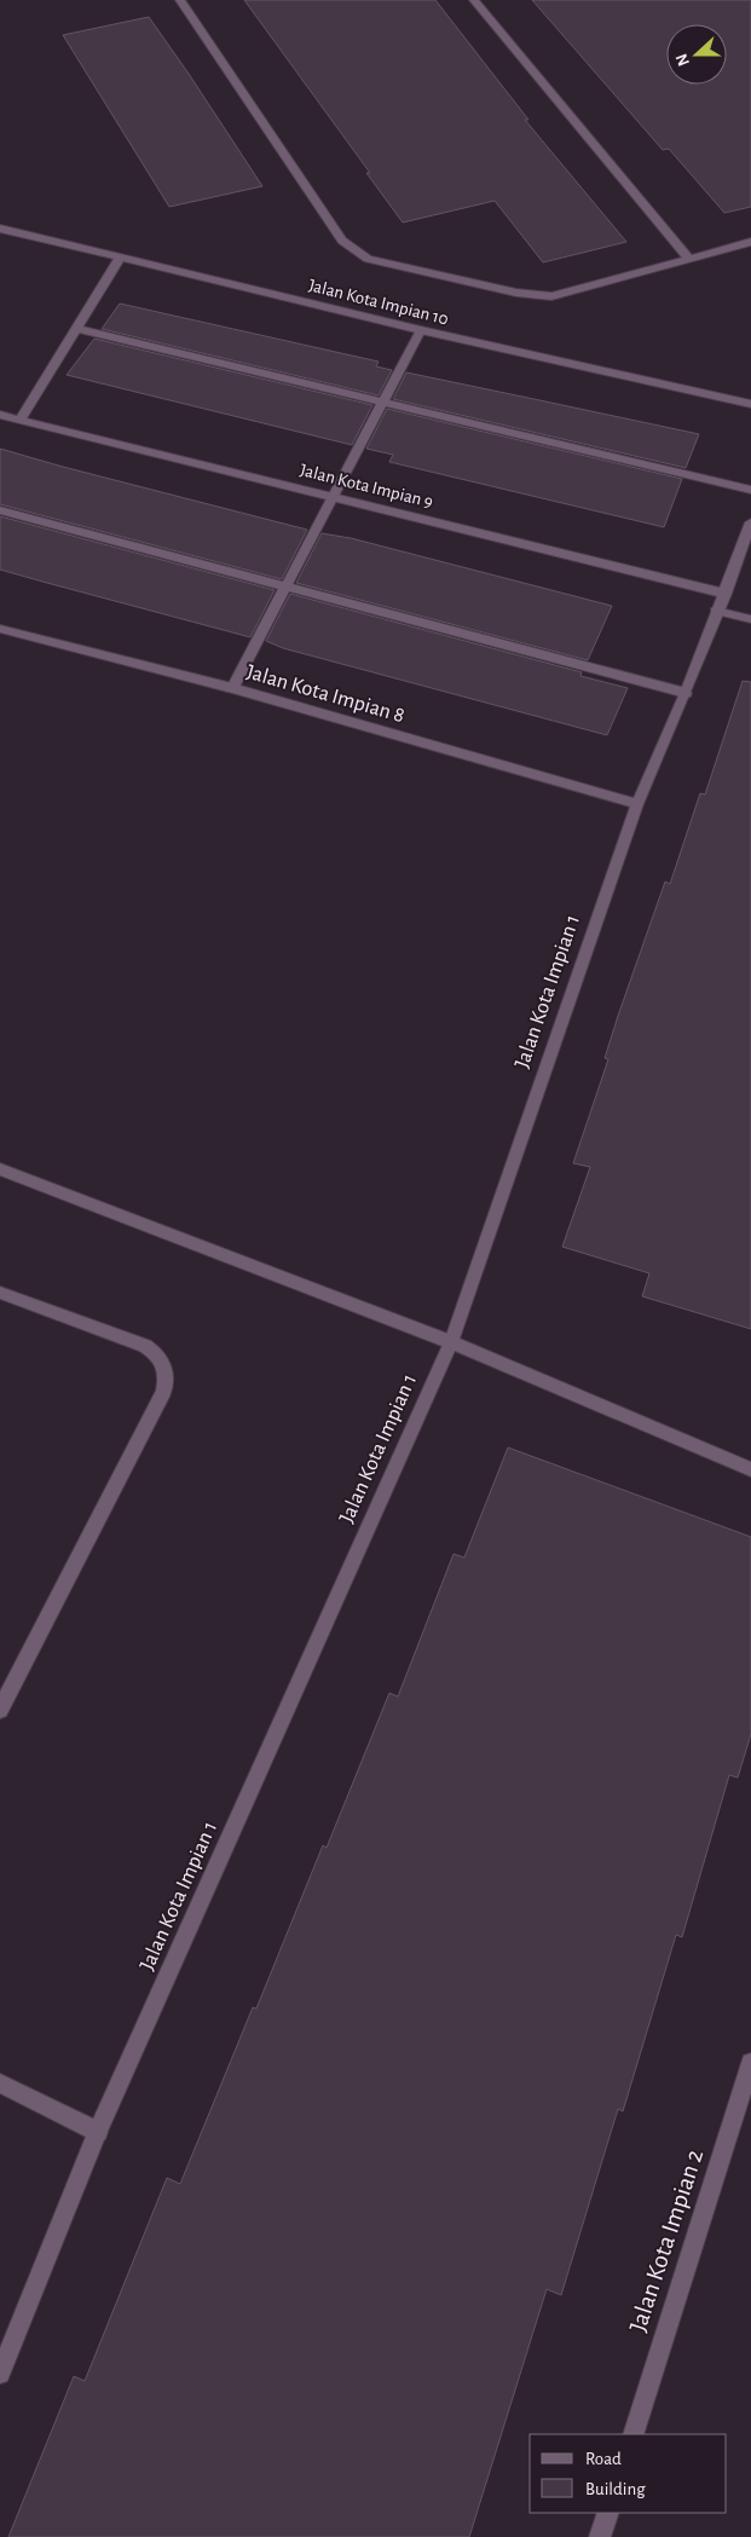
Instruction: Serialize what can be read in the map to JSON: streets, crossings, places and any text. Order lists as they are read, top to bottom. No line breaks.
{"streets":{"street":["Jalan Kota Impian 10","Jalan Kota Impian 9","Jalan Kota Impian 8","Jalan Kota Impian 1","Jalan Kota Impian 2"]},"crossings":[["Jalan Kota Impian 9","Jalan Kota Impian 1"],["Jalan Kota Impian 8","Jalan Kota Impian 1"]],"legend":["Road","Building"],"north":"left"}
